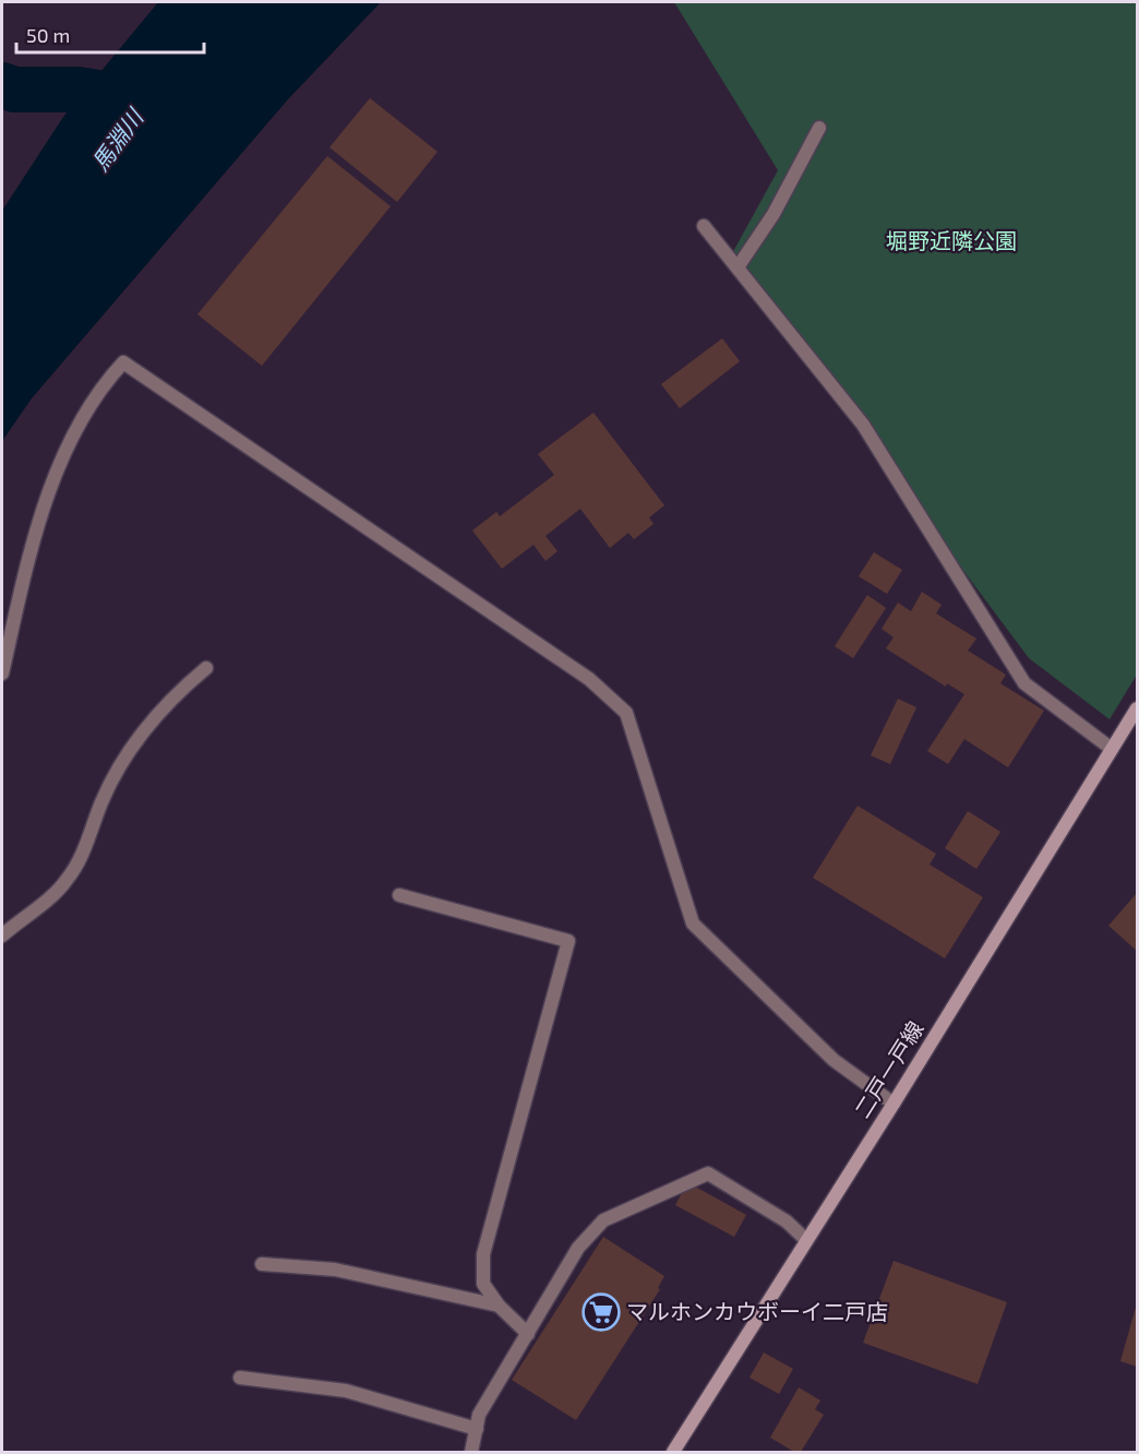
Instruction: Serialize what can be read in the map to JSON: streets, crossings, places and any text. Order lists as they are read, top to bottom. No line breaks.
{"streets":{"main road":["二戸一戸線"]},"water":["馬淵川"],"parks":["堀野近隣公園"],"places":{"supermarket":["マルホンカウボーイ二戸店"]},"scale_bar":"50 m"}
